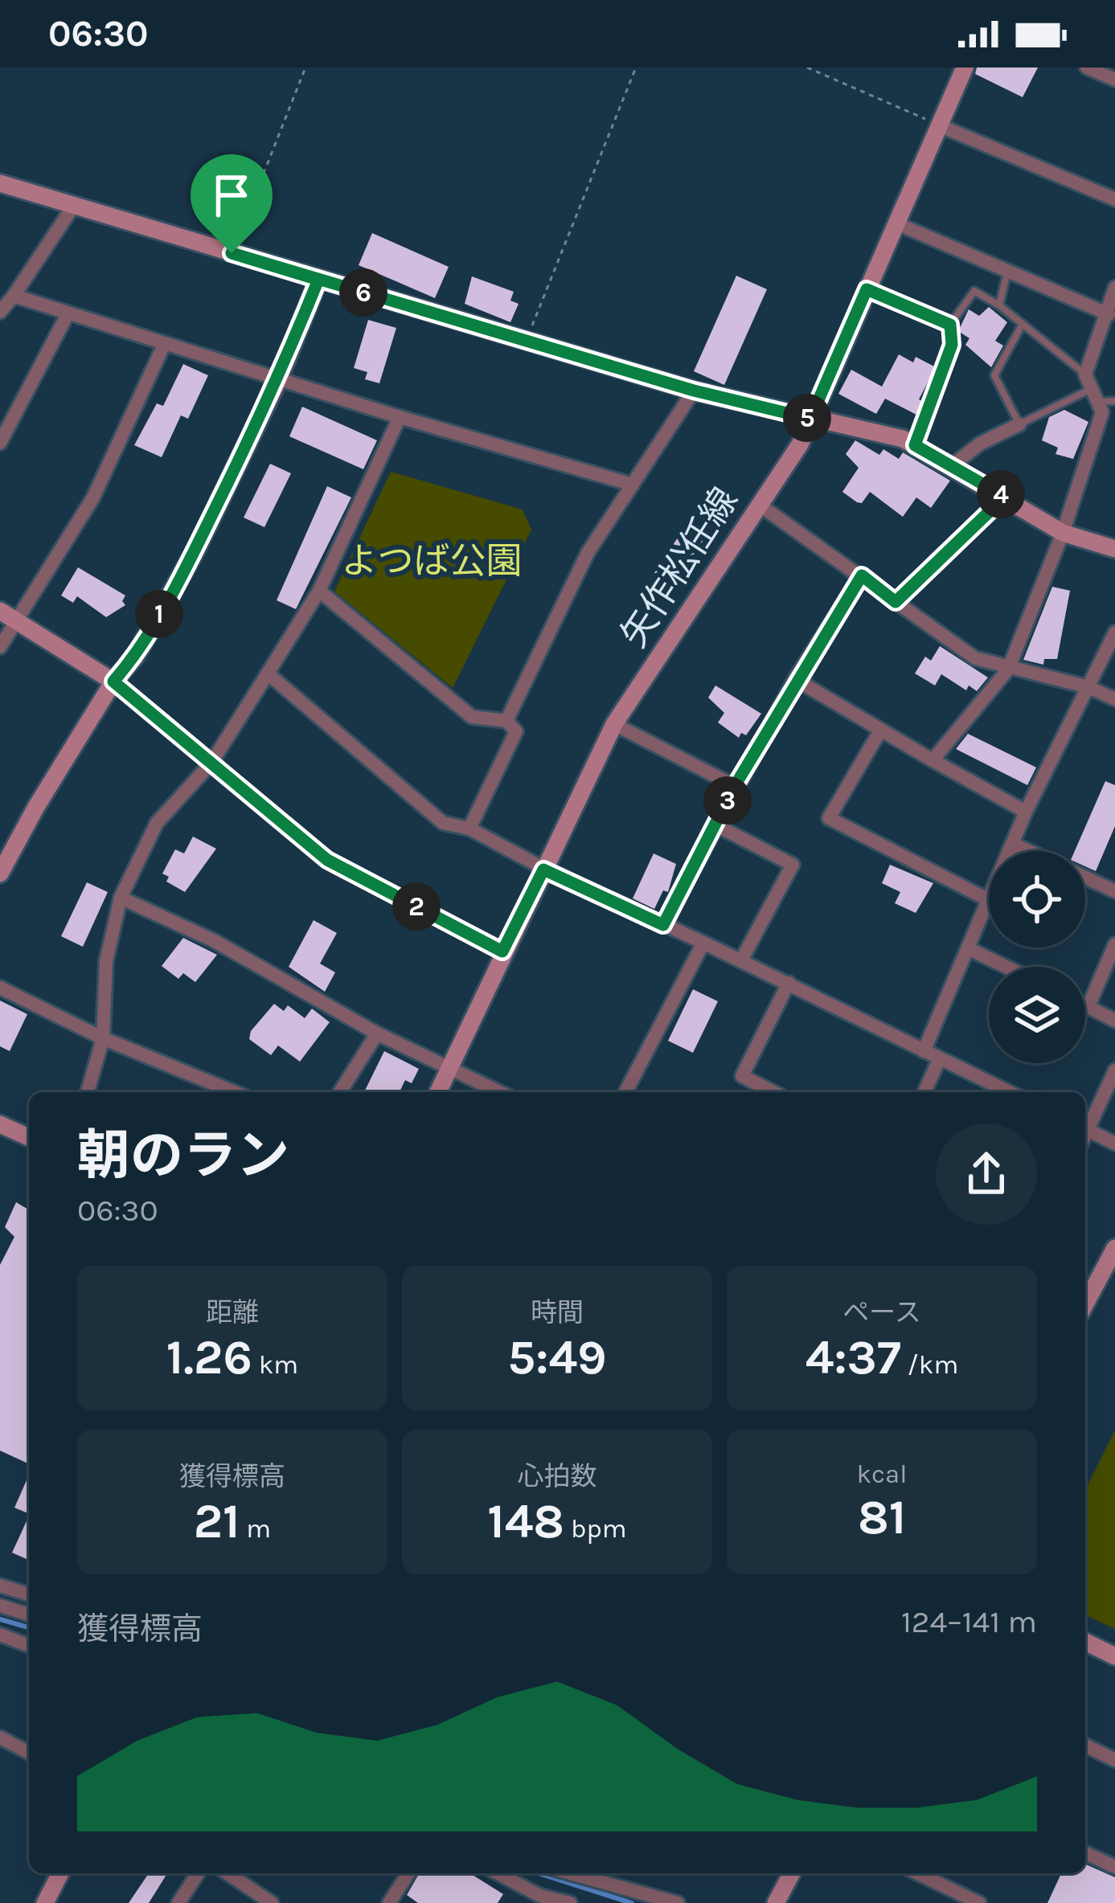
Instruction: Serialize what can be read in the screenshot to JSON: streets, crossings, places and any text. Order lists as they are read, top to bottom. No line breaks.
{"streets":{"street":["矢作松任線"]},"parks":["よつば公園"],"page":{"status":"06:30","pins":["6","5","4","1","3","2"],"heading":["朝のラン","06:30"],"stats":[["距離","1.26 km"],["時間","5:49"],["ペース","4:37 /km"],["獲得標高","21 m"],["心拍数","148 bpm"],["kcal","81"]],"chart":["獲得標高","124–141 m"]}}
